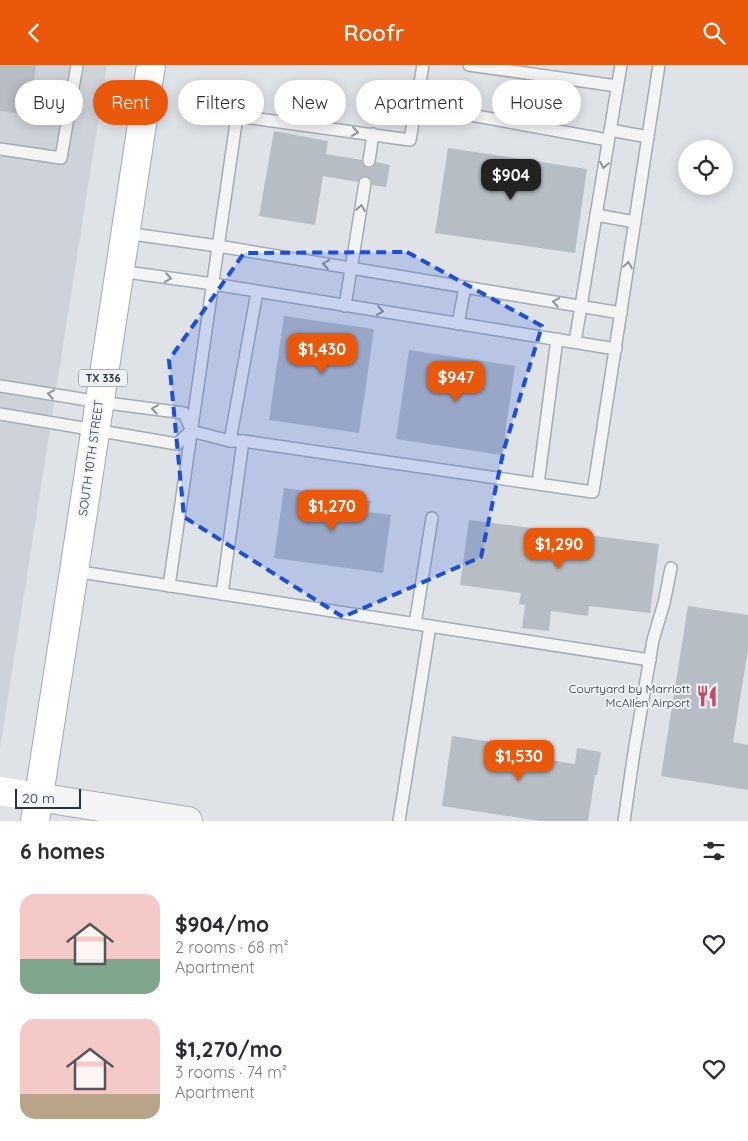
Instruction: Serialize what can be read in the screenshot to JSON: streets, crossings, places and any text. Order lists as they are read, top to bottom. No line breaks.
{"streets":{"main road":["TX 336","SOUTH 10TH STREET"]},"places":{"restaurant":["Courtyard by Marriott McAllen Airport"]},"scale_bar":"20 m","page":{"header":"Roofr","chip":["Buy","Rent","Filters","New","Apartment","House"],"price":["$904","$1,430","$947","$1,270","$1,290","$1,530"],"scale":"20 m","heading":"6 homes","list":[{"name":"$904/mo","note":"2 rooms · 68 m² · Apartment"},{"name":"$1,270/mo","note":"3 rooms · 74 m² · Apartment"}]}}
